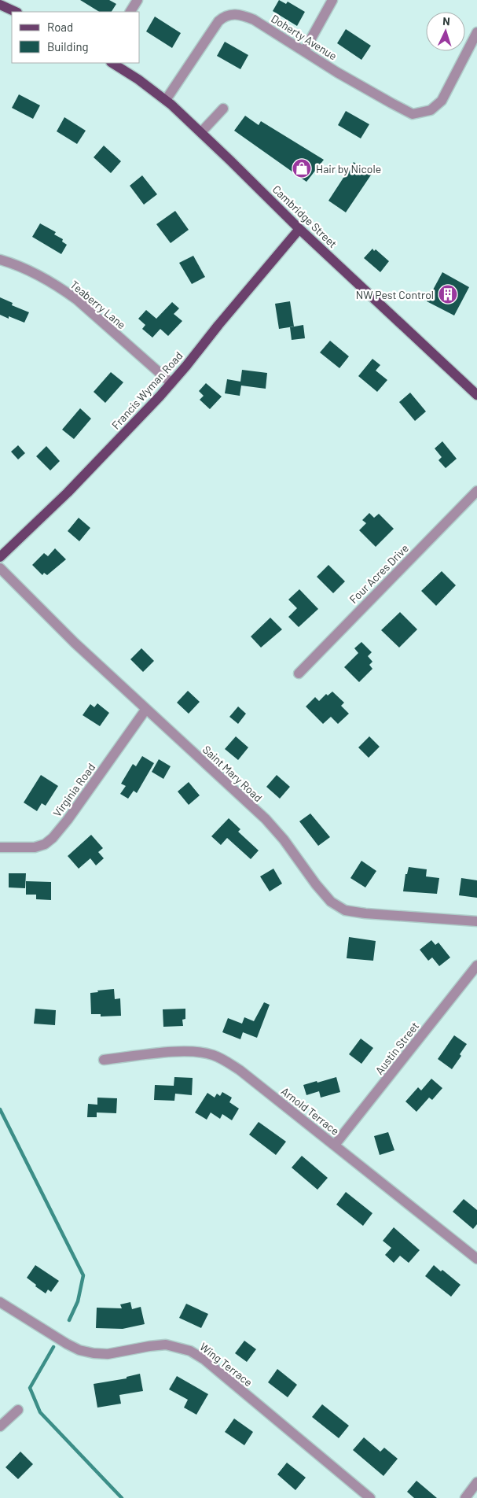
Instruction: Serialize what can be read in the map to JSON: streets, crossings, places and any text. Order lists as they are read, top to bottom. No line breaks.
{"streets":{"main road":["Cambridge Street","Francis Wyman Road"],"street":["Doherty Avenue","Teaberry Lane","Four Acres Drive","Saint Mary Road","Virginia Road","Austin Street","Arnold Terrace","Wing Terrace"]},"crossings":[["Doherty Avenue","Cambridge Street"],["Cambridge Street","Francis Wyman Road"],["Teaberry Lane","Francis Wyman Road"],["Saint Mary Road","Virginia Road"],["Austin Street","Arnold Terrace"]],"places":{"shop":["Hair by Nicole"],"building":["NW Pest Control"]},"legend":["Road","Building"],"north":"top"}
